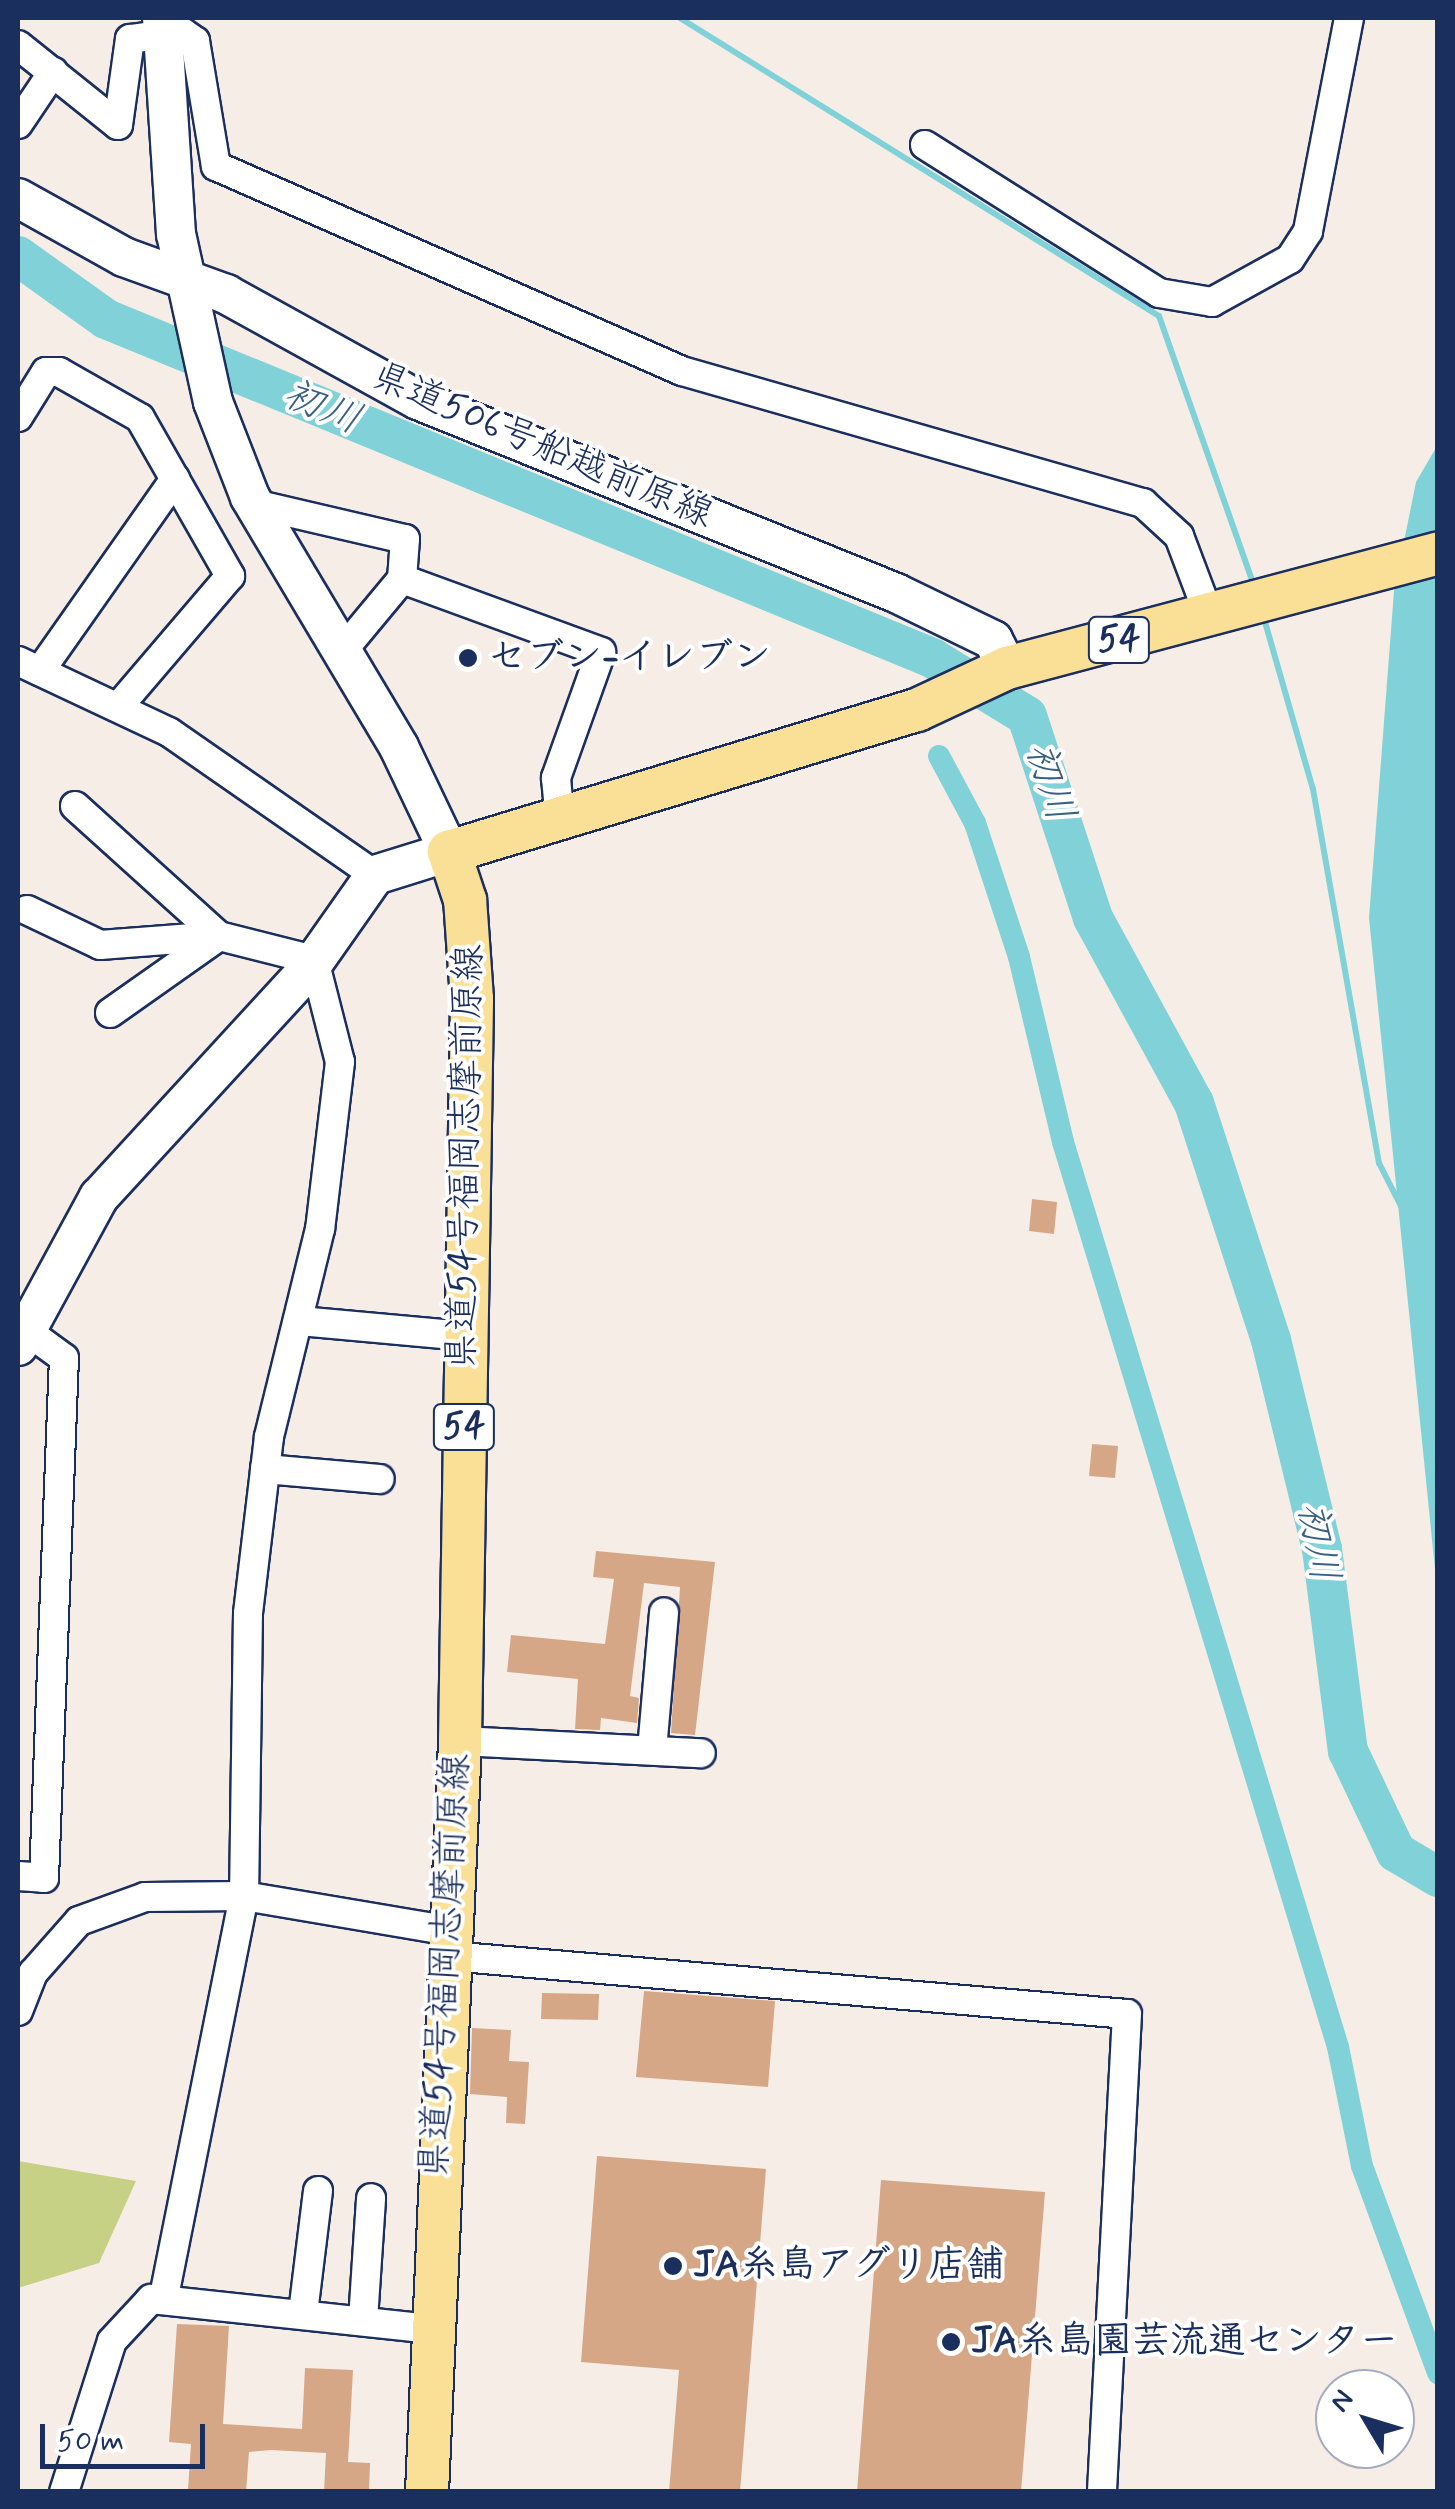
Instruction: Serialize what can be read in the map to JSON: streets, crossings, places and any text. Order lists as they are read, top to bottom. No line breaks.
{"streets":{"main road":["54","県道54号福岡志摩前原線"],"street":["県道506号船越前原線"]},"crossings":[["県道506号船越前原線","54"],["54","県道54号福岡志摩前原線"]],"water":["初川"],"places":["セブン-イレブン","JA糸島アグリ店舗","JA糸島園芸流通センター"],"scale_bar":"50 m","north":"top left"}
